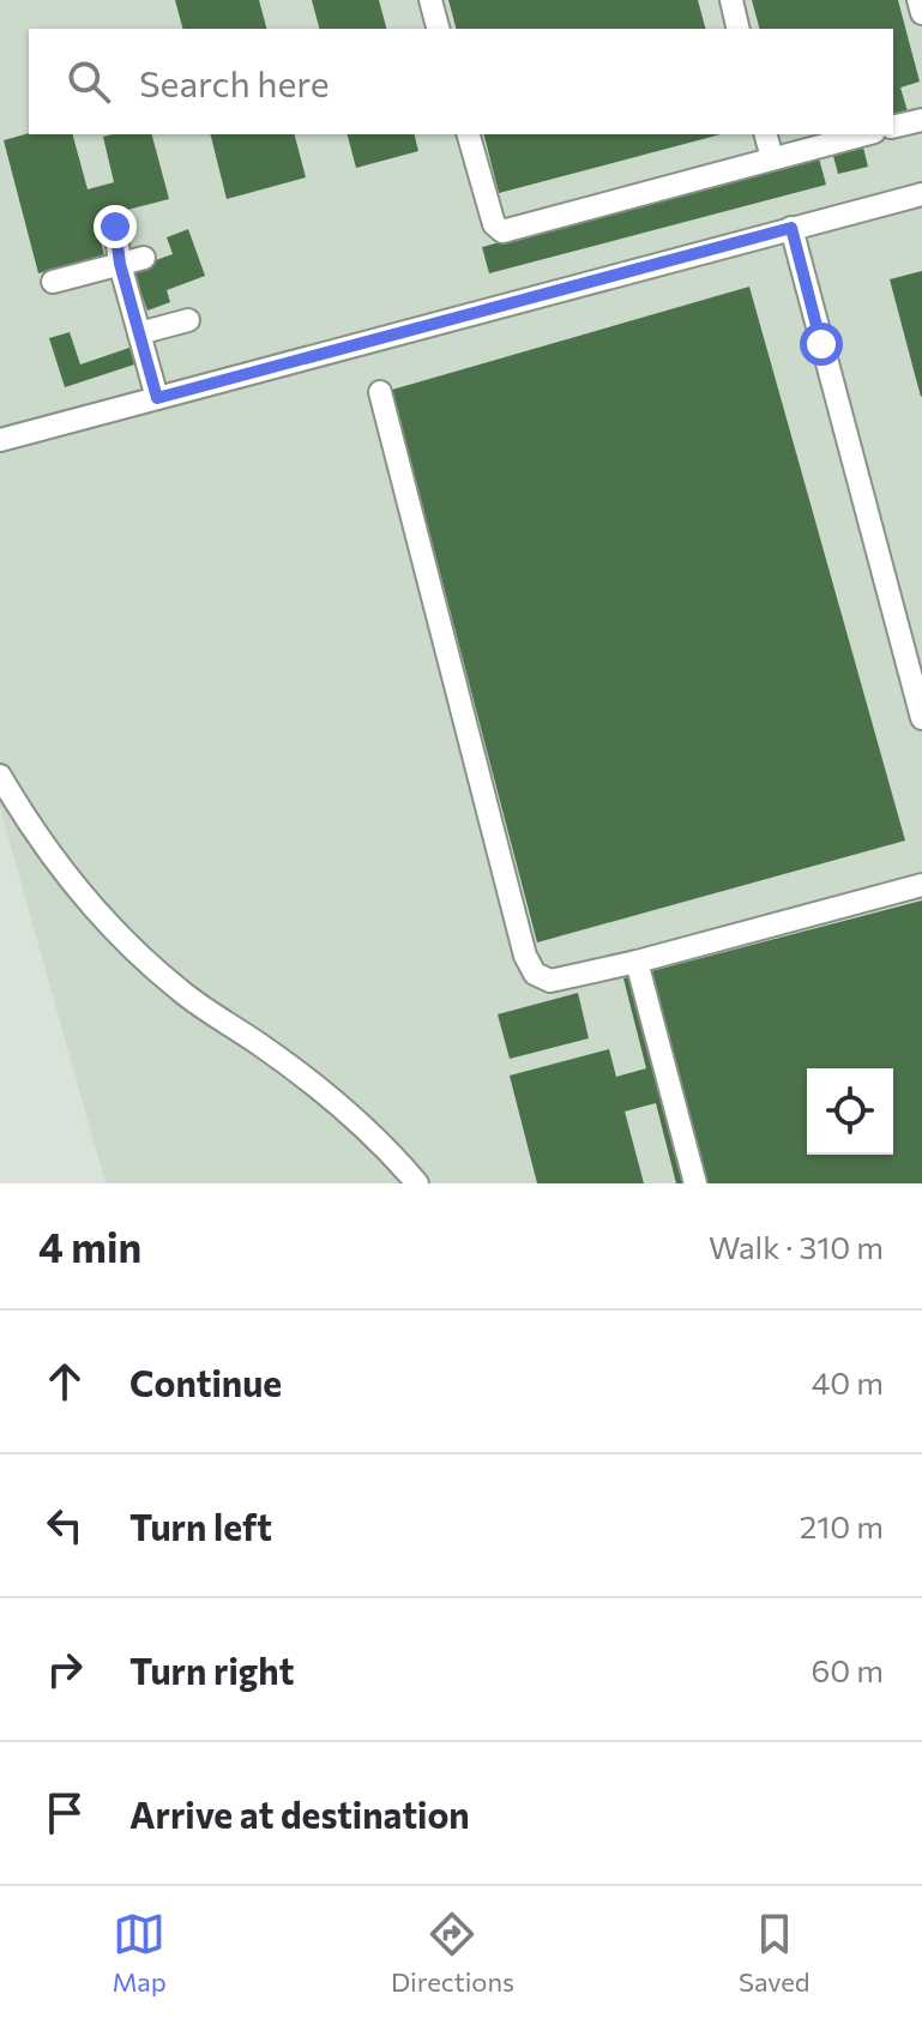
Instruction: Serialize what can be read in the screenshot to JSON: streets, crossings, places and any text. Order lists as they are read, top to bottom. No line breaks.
{"page":{"search":"Search here","heading":["4 min","Walk · 310 m"],"list":[["Continue","40 m"],["Turn left","210 m"],["Turn right","60 m"],"Arrive at destination"],"nav":["Map","Directions","Saved"]}}
